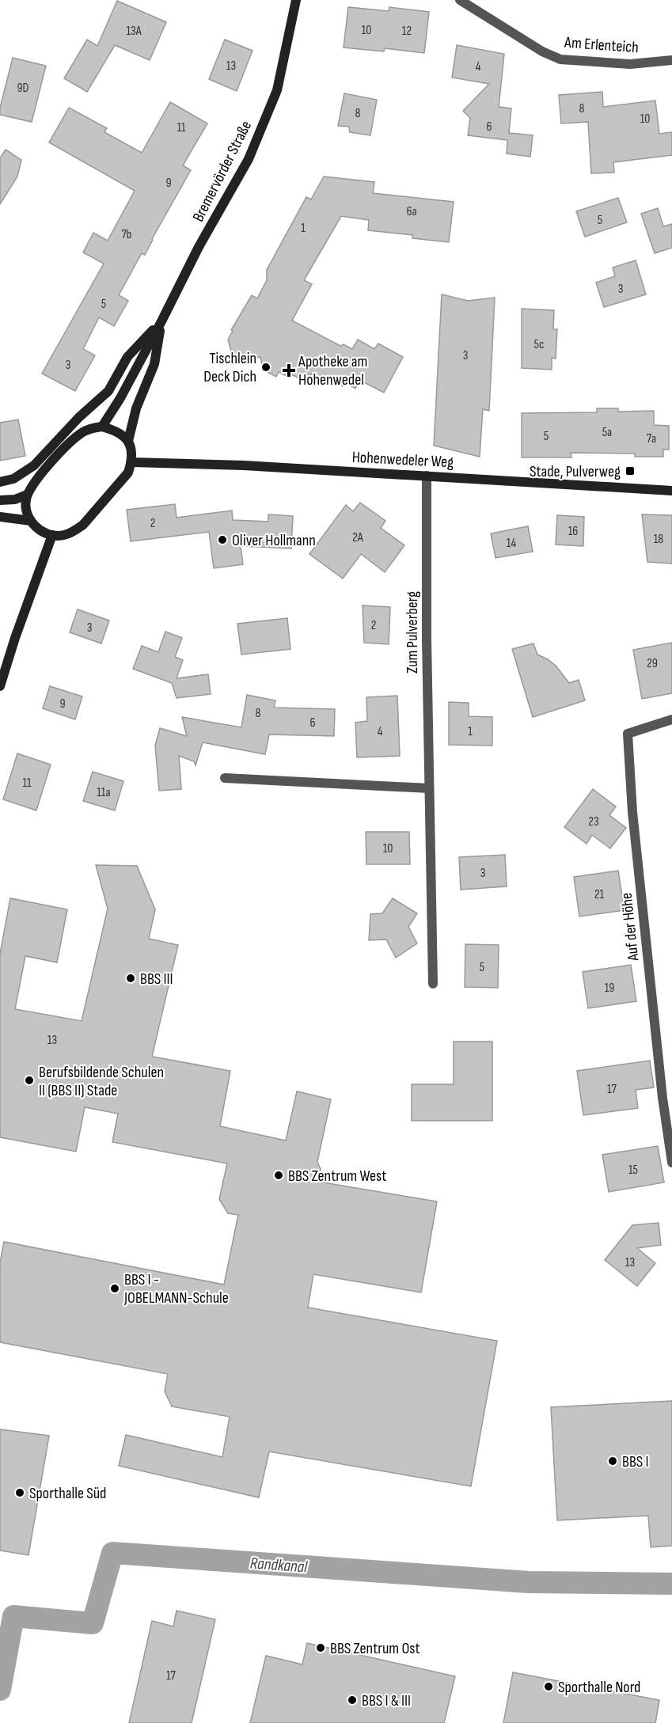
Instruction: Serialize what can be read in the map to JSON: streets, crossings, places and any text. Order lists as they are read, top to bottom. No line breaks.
{"streets":{"main road":["Bremervörder Straße","Hohenwedeler Weg"],"street":["Am Erlenteich","Zum Pulverberg","Auf der Höhe"]},"crossings":[["Hohenwedeler Weg","Zum Pulverberg"]],"water":["Randkanal"],"places":{"other":["Tischlein Deck Dich","Oliver Hollmann","BBS III","Berufsbildende Schulen II (BBS II) Stade","BBS Zentrum West","BBS I - JOBELMANN-Schule","BBS I","Sporthalle Süd","BBS Zentrum Ost","Sporthalle Nord","BBS I & III"],"health":["Apotheke am Hohenwedel"],"transit":["Stade, Pulverweg"]},"house_numbers":["10","13A","12","13","4","9D","8","8","10","6","11","9","6a","5","1","7b","3","5","5c","3","3","5a","5","7a","2","16","2A","18","14","2","3","29","9","8","6","4","1","11","11a","23","10","3","21","5","19","13","17","15","13","17"]}
